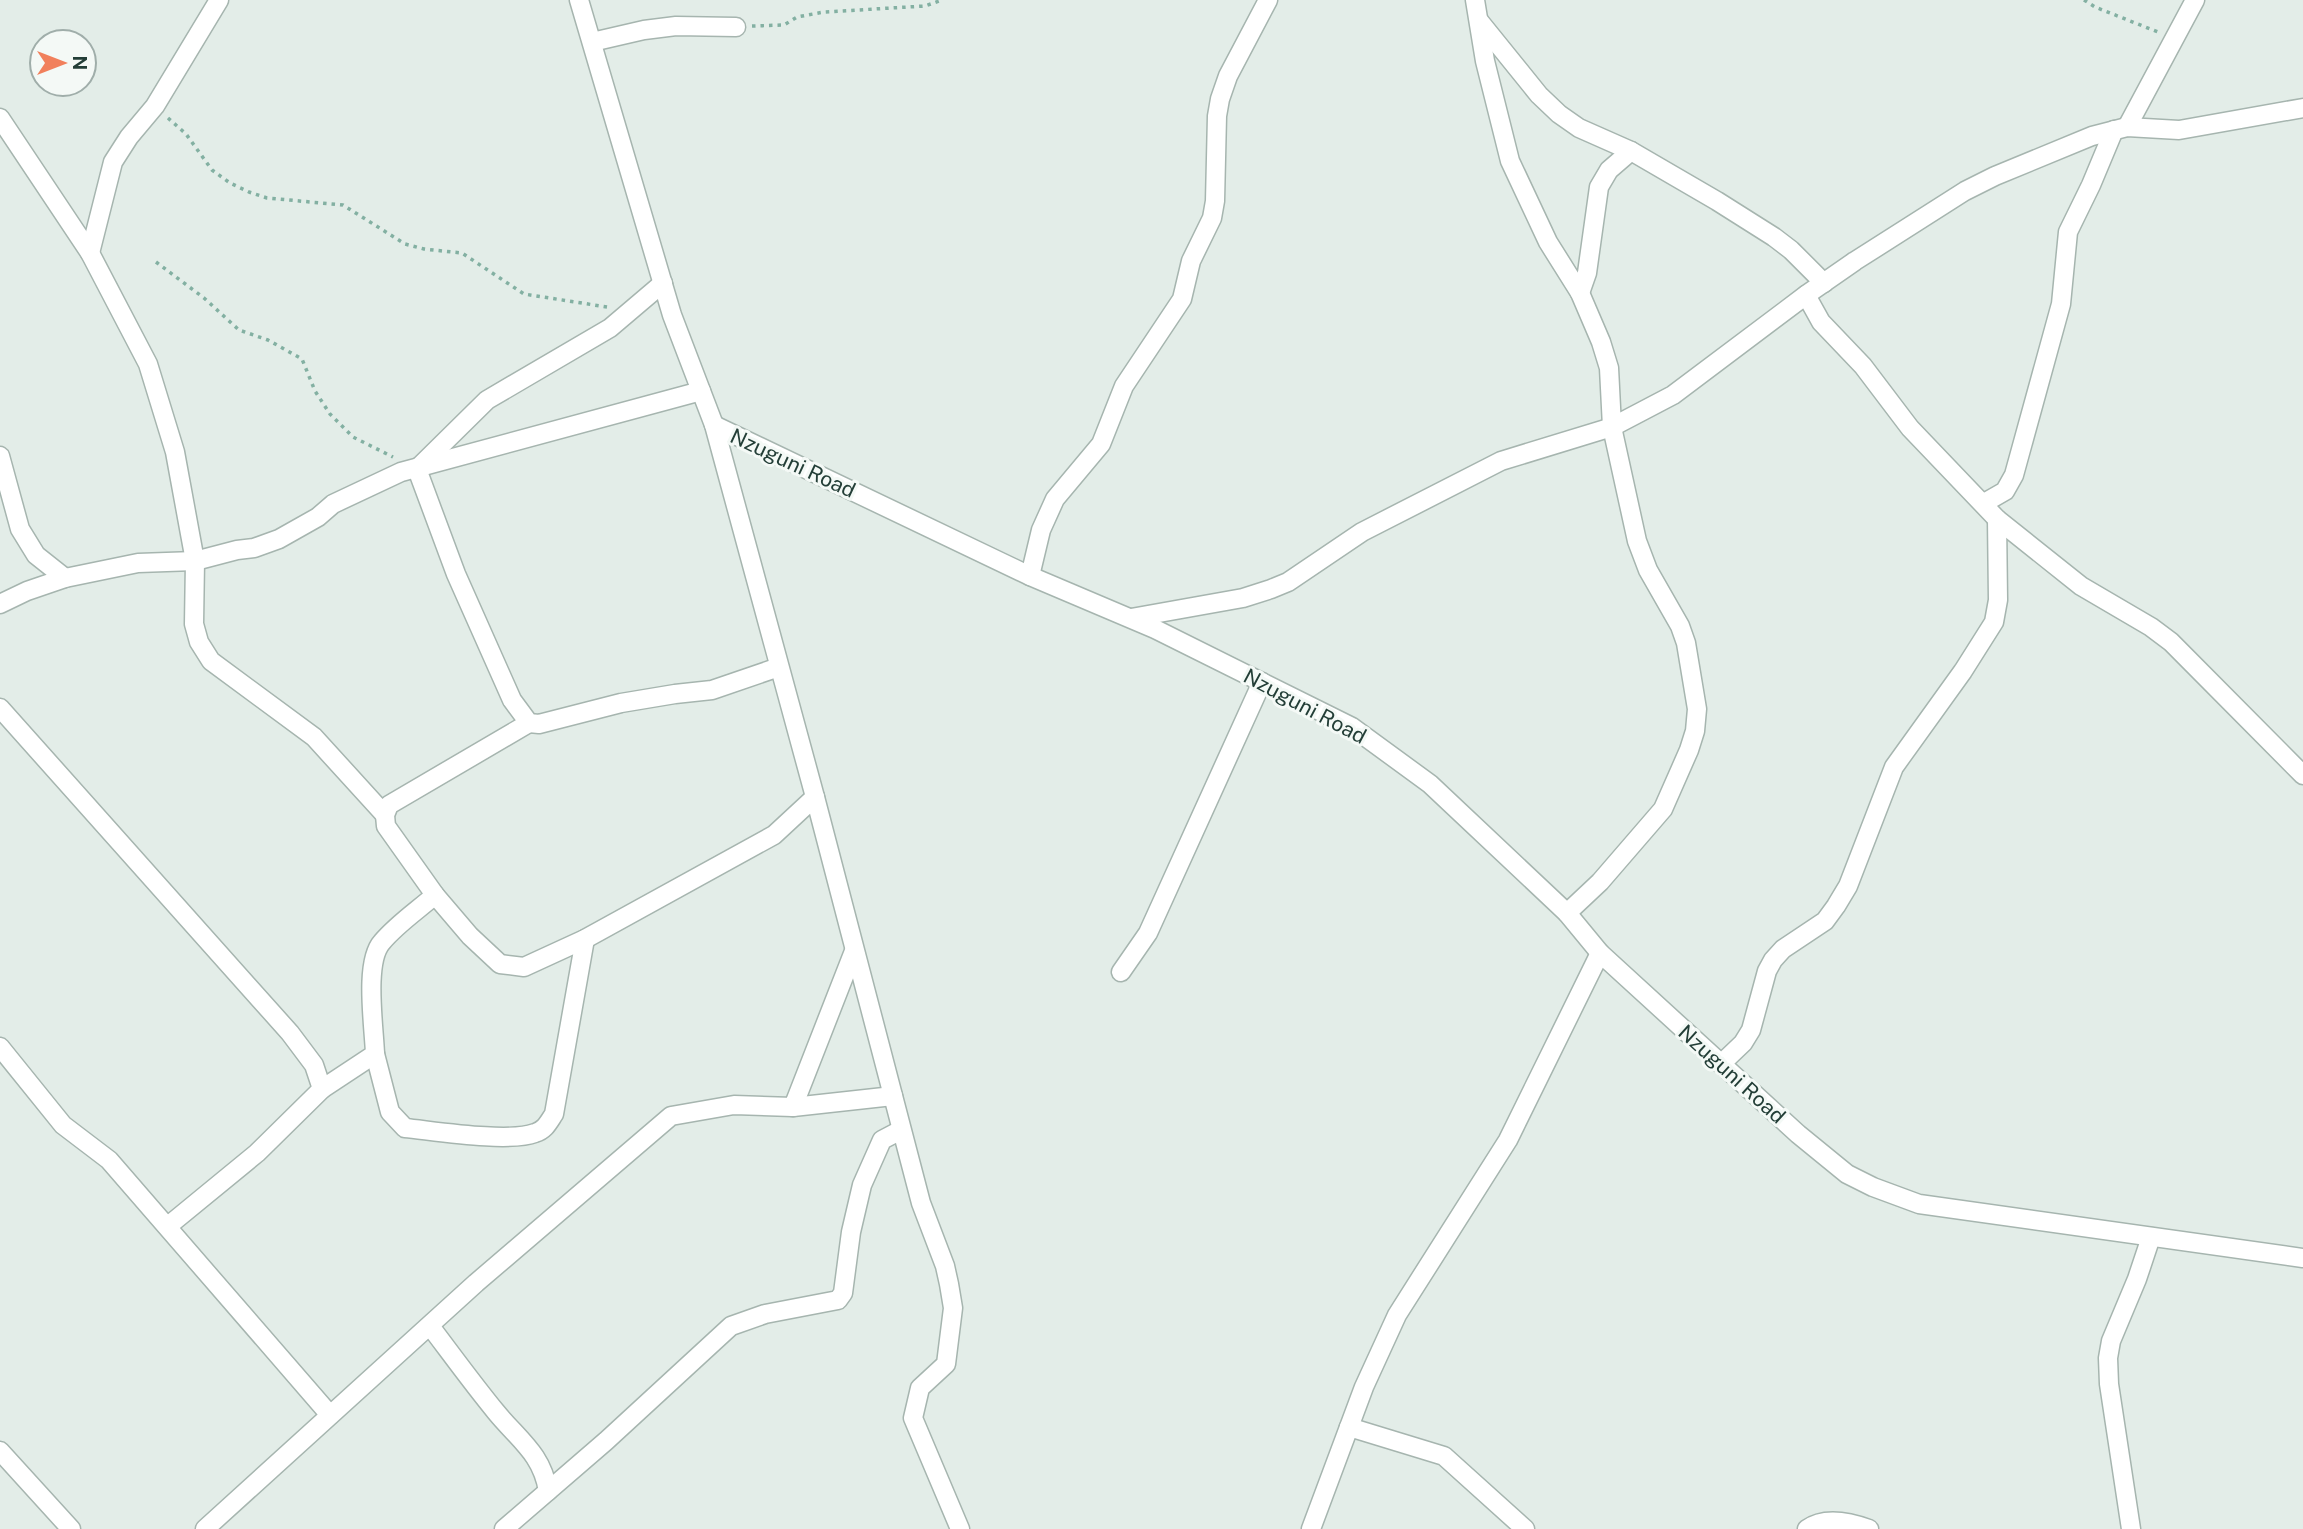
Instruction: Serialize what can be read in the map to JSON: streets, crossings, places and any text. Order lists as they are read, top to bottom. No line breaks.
{"streets":{"street":["Nzuguni Road"]},"north":"right"}
